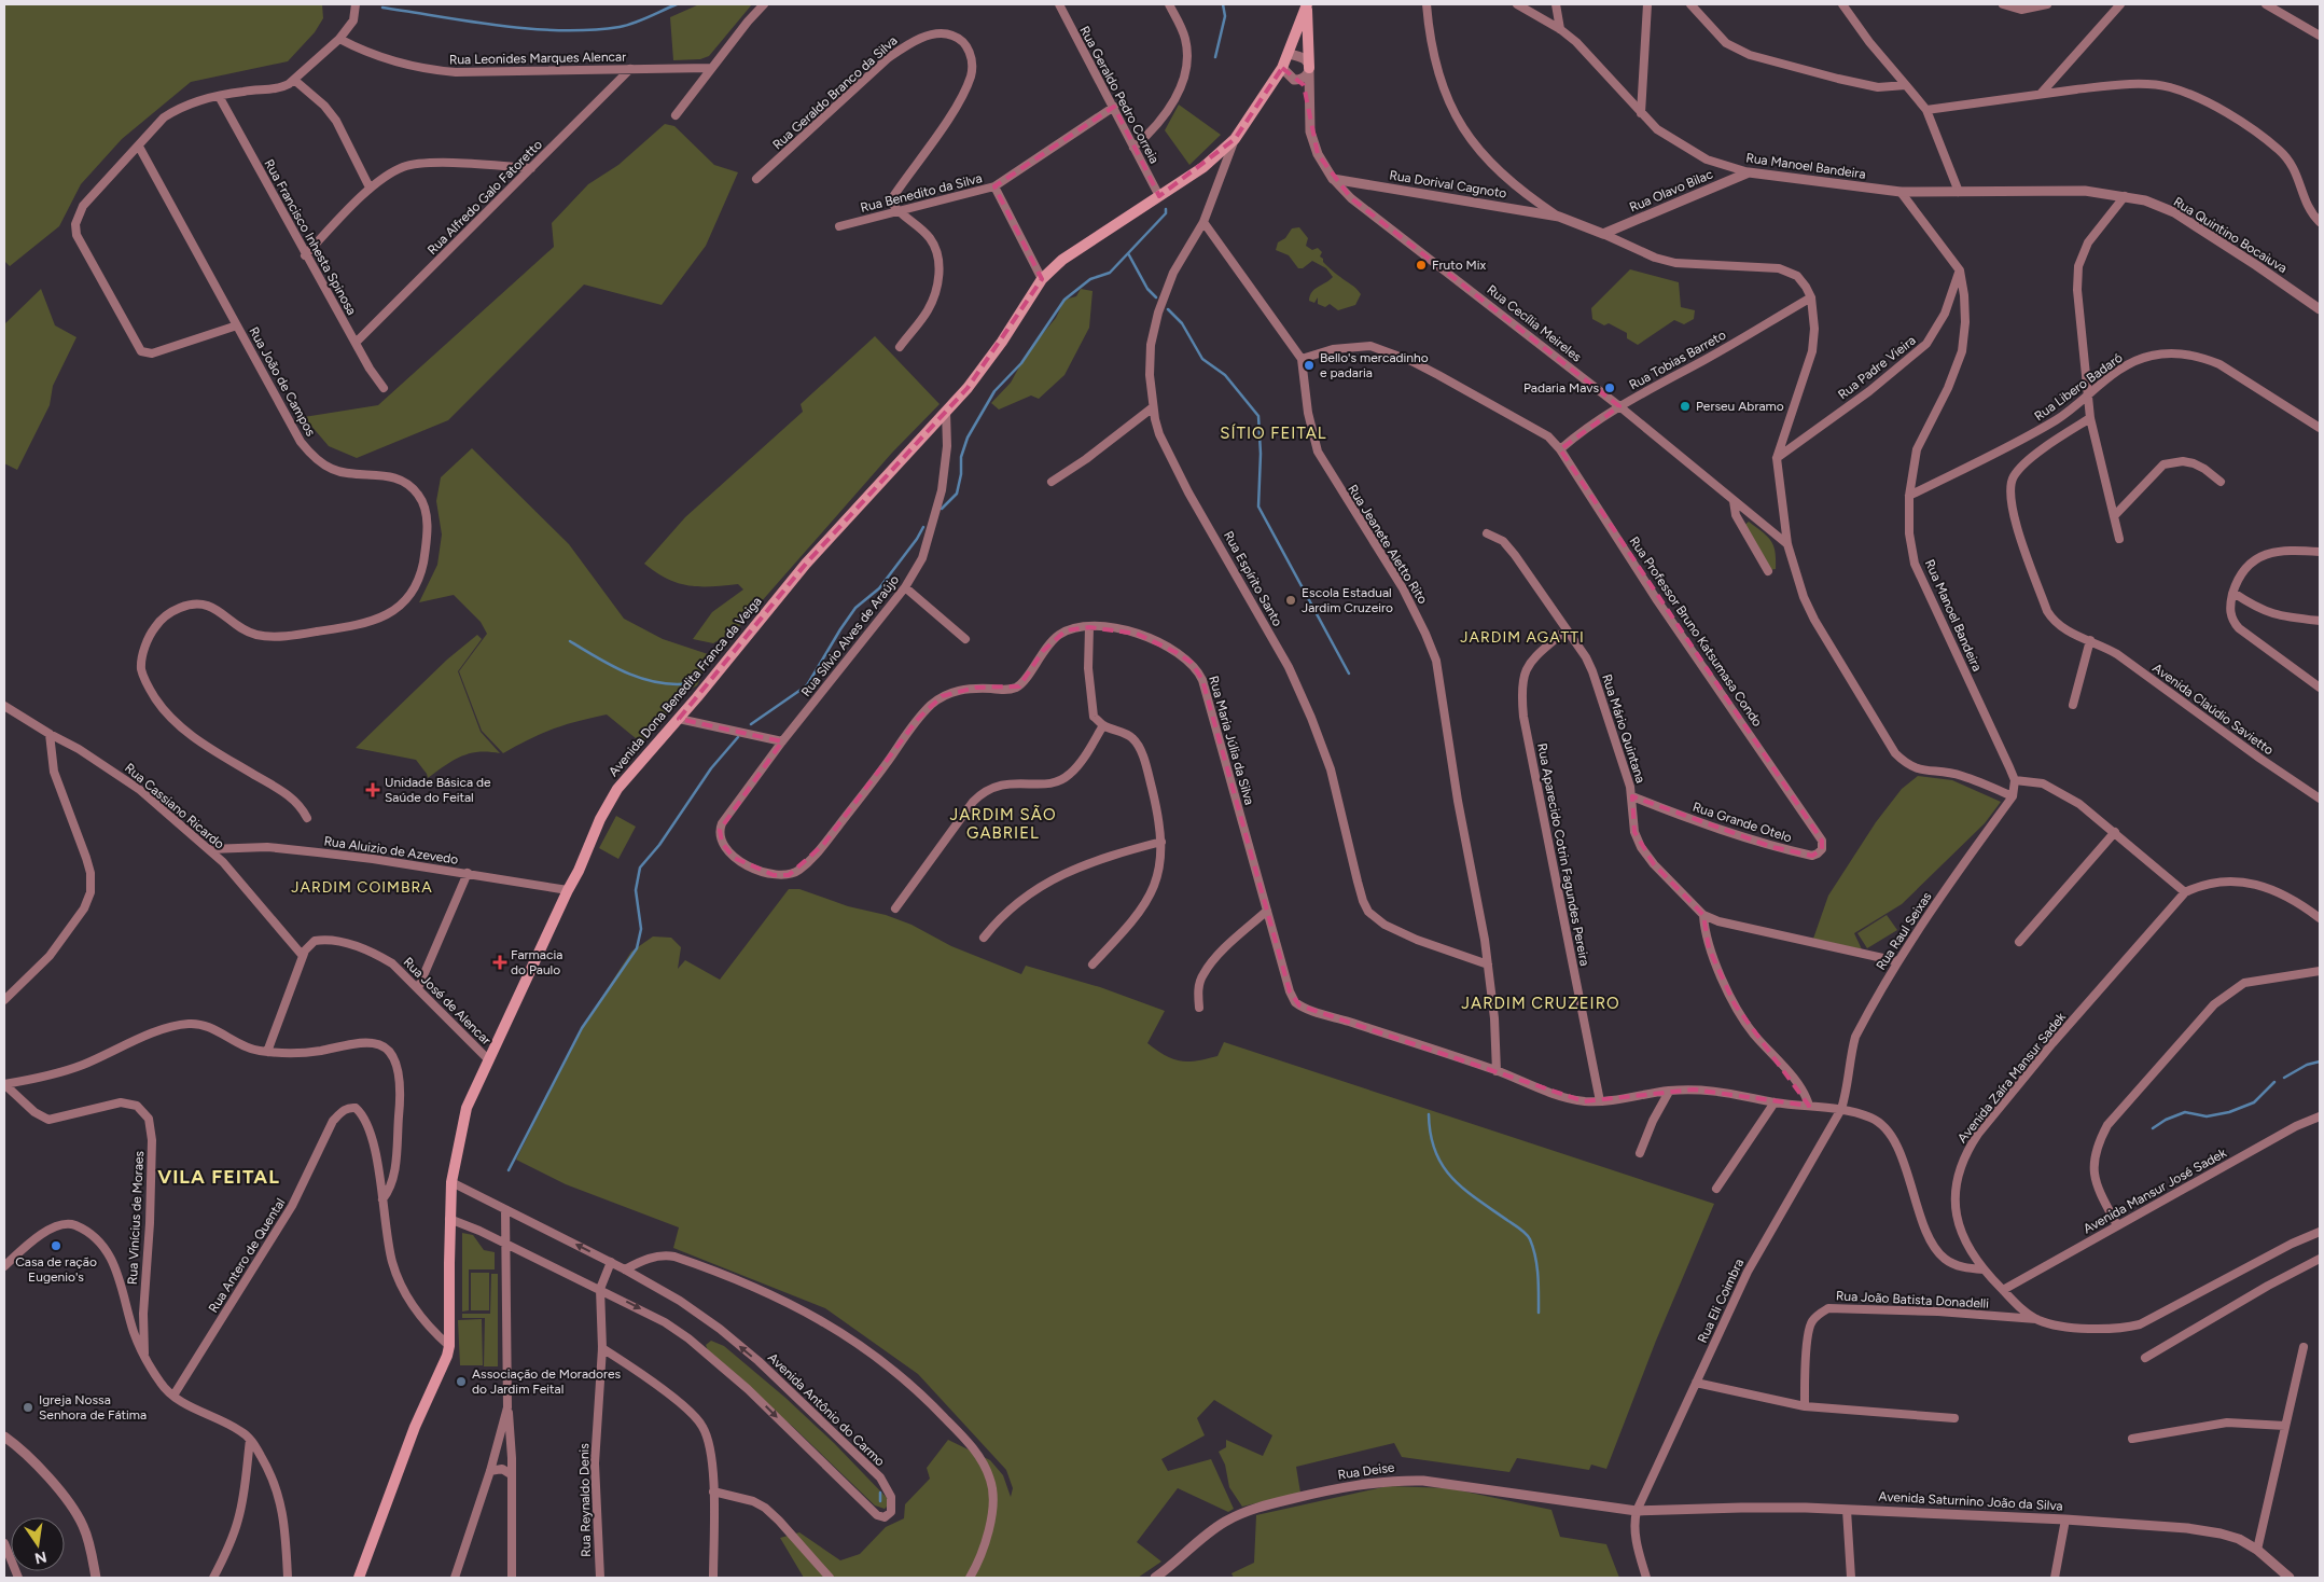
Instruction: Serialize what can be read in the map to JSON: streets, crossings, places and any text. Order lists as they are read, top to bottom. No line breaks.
{"streets":{"main road":["Avenida Dona Benedita Franca da Veiga"],"street":["Rua Leonides Marques Alencar","Rua Geraldo Branco da Silva","Rua Geraldo Pedro Correia","Rua Manoel Bandeira","Rua Dorival Cagnoto","Rua Olavo Bilac","Rua Benedito da Silva","Rua Alfredo Galo Fatoretto","Rua Quintino Bocaiuva","Rua Francisco Inhesta Spinosa","Rua Cecília Meireles","Rua Tobias Barreto","Rua Padre Vieira","Rua João de Campos","Rua Libero Badaró","Rua Jeanete Aletto Rito","Rua Espírito Santo","Rua Professor Bruno Katsumasa Condo","Rua Sílvio Alves de Araújo","Avenida Claúdio Savietto","Rua Mário Quintana","Rua Maria Júlia da Silva","Rua Cassiano Ricardo","Rua Grande Otelo","Rua Aluizio de Azevedo","Rua Aparecido Cotrin Fagundes Pereira","Rua Raul Seixas","Rua José de Alencar","Avenida Zaíra Mansur Sadek","Avenida Mansur José Sadek","Rua Vinícius de Moraes","Rua Antero de Quental","Rua João Batista Donadelli","Rua Eli Coimbra","Avenida Antônio do Carmo","Rua Deise","Rua Reynaldo Denis","Avenida Saturnino João da Silva"]},"crossings":[["Rua Leonides Marques Alencar","Rua Alfredo Galo Fatoretto"],["Rua Geraldo Branco da Silva","Rua Benedito da Silva"],["Rua Geraldo Pedro Correia","Rua Benedito da Silva"],["Rua Geraldo Pedro Correia","Avenida Dona Benedita Franca da Veiga"],["Rua Manoel Bandeira","Rua Olavo Bilac"],["Rua Manoel Bandeira","Rua Quintino Bocaiuva"],["Rua Manoel Bandeira","Rua Padre Vieira"],["Rua Manoel Bandeira","Rua Libero Badaró"],["Rua Manoel Bandeira","Rua Raul Seixas"],["Rua Dorival Cagnoto","Rua Olavo Bilac"],["Rua Dorival Cagnoto","Rua Cecília Meireles"],["Rua Alfredo Galo Fatoretto","Rua Francisco Inhesta Spinosa"],["Rua Cecília Meireles","Rua Tobias Barreto"],["Rua Cecília Meireles","Avenida Dona Benedita Franca da Veiga"],["Rua Tobias Barreto","Rua Professor Bruno Katsumasa Condo"],["Rua Jeanete Aletto Rito","Rua Espírito Santo"],["Rua Jeanete Aletto Rito","Rua Professor Bruno Katsumasa Condo"],["Rua Jeanete Aletto Rito","Rua Maria Júlia da Silva"],["Rua Espírito Santo","Avenida Dona Benedita Franca da Veiga"],["Rua Professor Bruno Katsumasa Condo","Rua Grande Otelo"],["Rua Sílvio Alves de Araújo","Avenida Dona Benedita Franca da Veiga"],["Rua Sílvio Alves de Araújo","Rua Maria Júlia da Silva"],["Avenida Dona Benedita Franca da Veiga","Rua Aluizio de Azevedo"],["Avenida Dona Benedita Franca da Veiga","Rua José de Alencar"],["Avenida Dona Benedita Franca da Veiga","Avenida Antônio do Carmo"],["Rua Mário Quintana","Rua Grande Otelo"],["Rua Mário Quintana","Rua Aparecido Cotrin Fagundes Pereira"],["Rua Maria Júlia da Silva","Rua Aparecido Cotrin Fagundes Pereira"],["Rua Maria Júlia da Silva","Rua Raul Seixas"],["Rua Maria Júlia da Silva","Avenida Zaíra Mansur Sadek"],["Rua Maria Júlia da Silva","Rua Eli Coimbra"],["Rua Cassiano Ricardo","Rua Aluizio de Azevedo"],["Rua Cassiano Ricardo","Rua José de Alencar"],["Rua Raul Seixas","Rua Eli Coimbra"],["Avenida Zaíra Mansur Sadek","Avenida Mansur José Sadek"],["Avenida Zaíra Mansur Sadek","Rua João Batista Donadelli"],["Rua Eli Coimbra","Rua Deise"],["Rua Eli Coimbra","Avenida Saturnino João da Silva"],["Avenida Antônio do Carmo","Rua Reynaldo Denis"],["Rua Deise","Avenida Saturnino João da Silva"]],"districts":["SÍTIO FEITAL","JARDIM AGATTI","JARDIM SÃO GABRIEL","JARDIM COIMBRA","JARDIM CRUZEIRO","VILA FEITAL"],"places":{"other":["Fruto Mix","Bello's mercadinho e padaria","Padaria Mavs","Perseu Abramo","Escola Estadual Jardim Cruzeiro","Casa de ração Eugenio's","Associação de Moradores do Jardim Feital","Igreja Nossa Senhora de Fátima"],"health":["Unidade Básica de Saúde do Feital","Farmacia do Paulo"]},"north":"bottom"}
